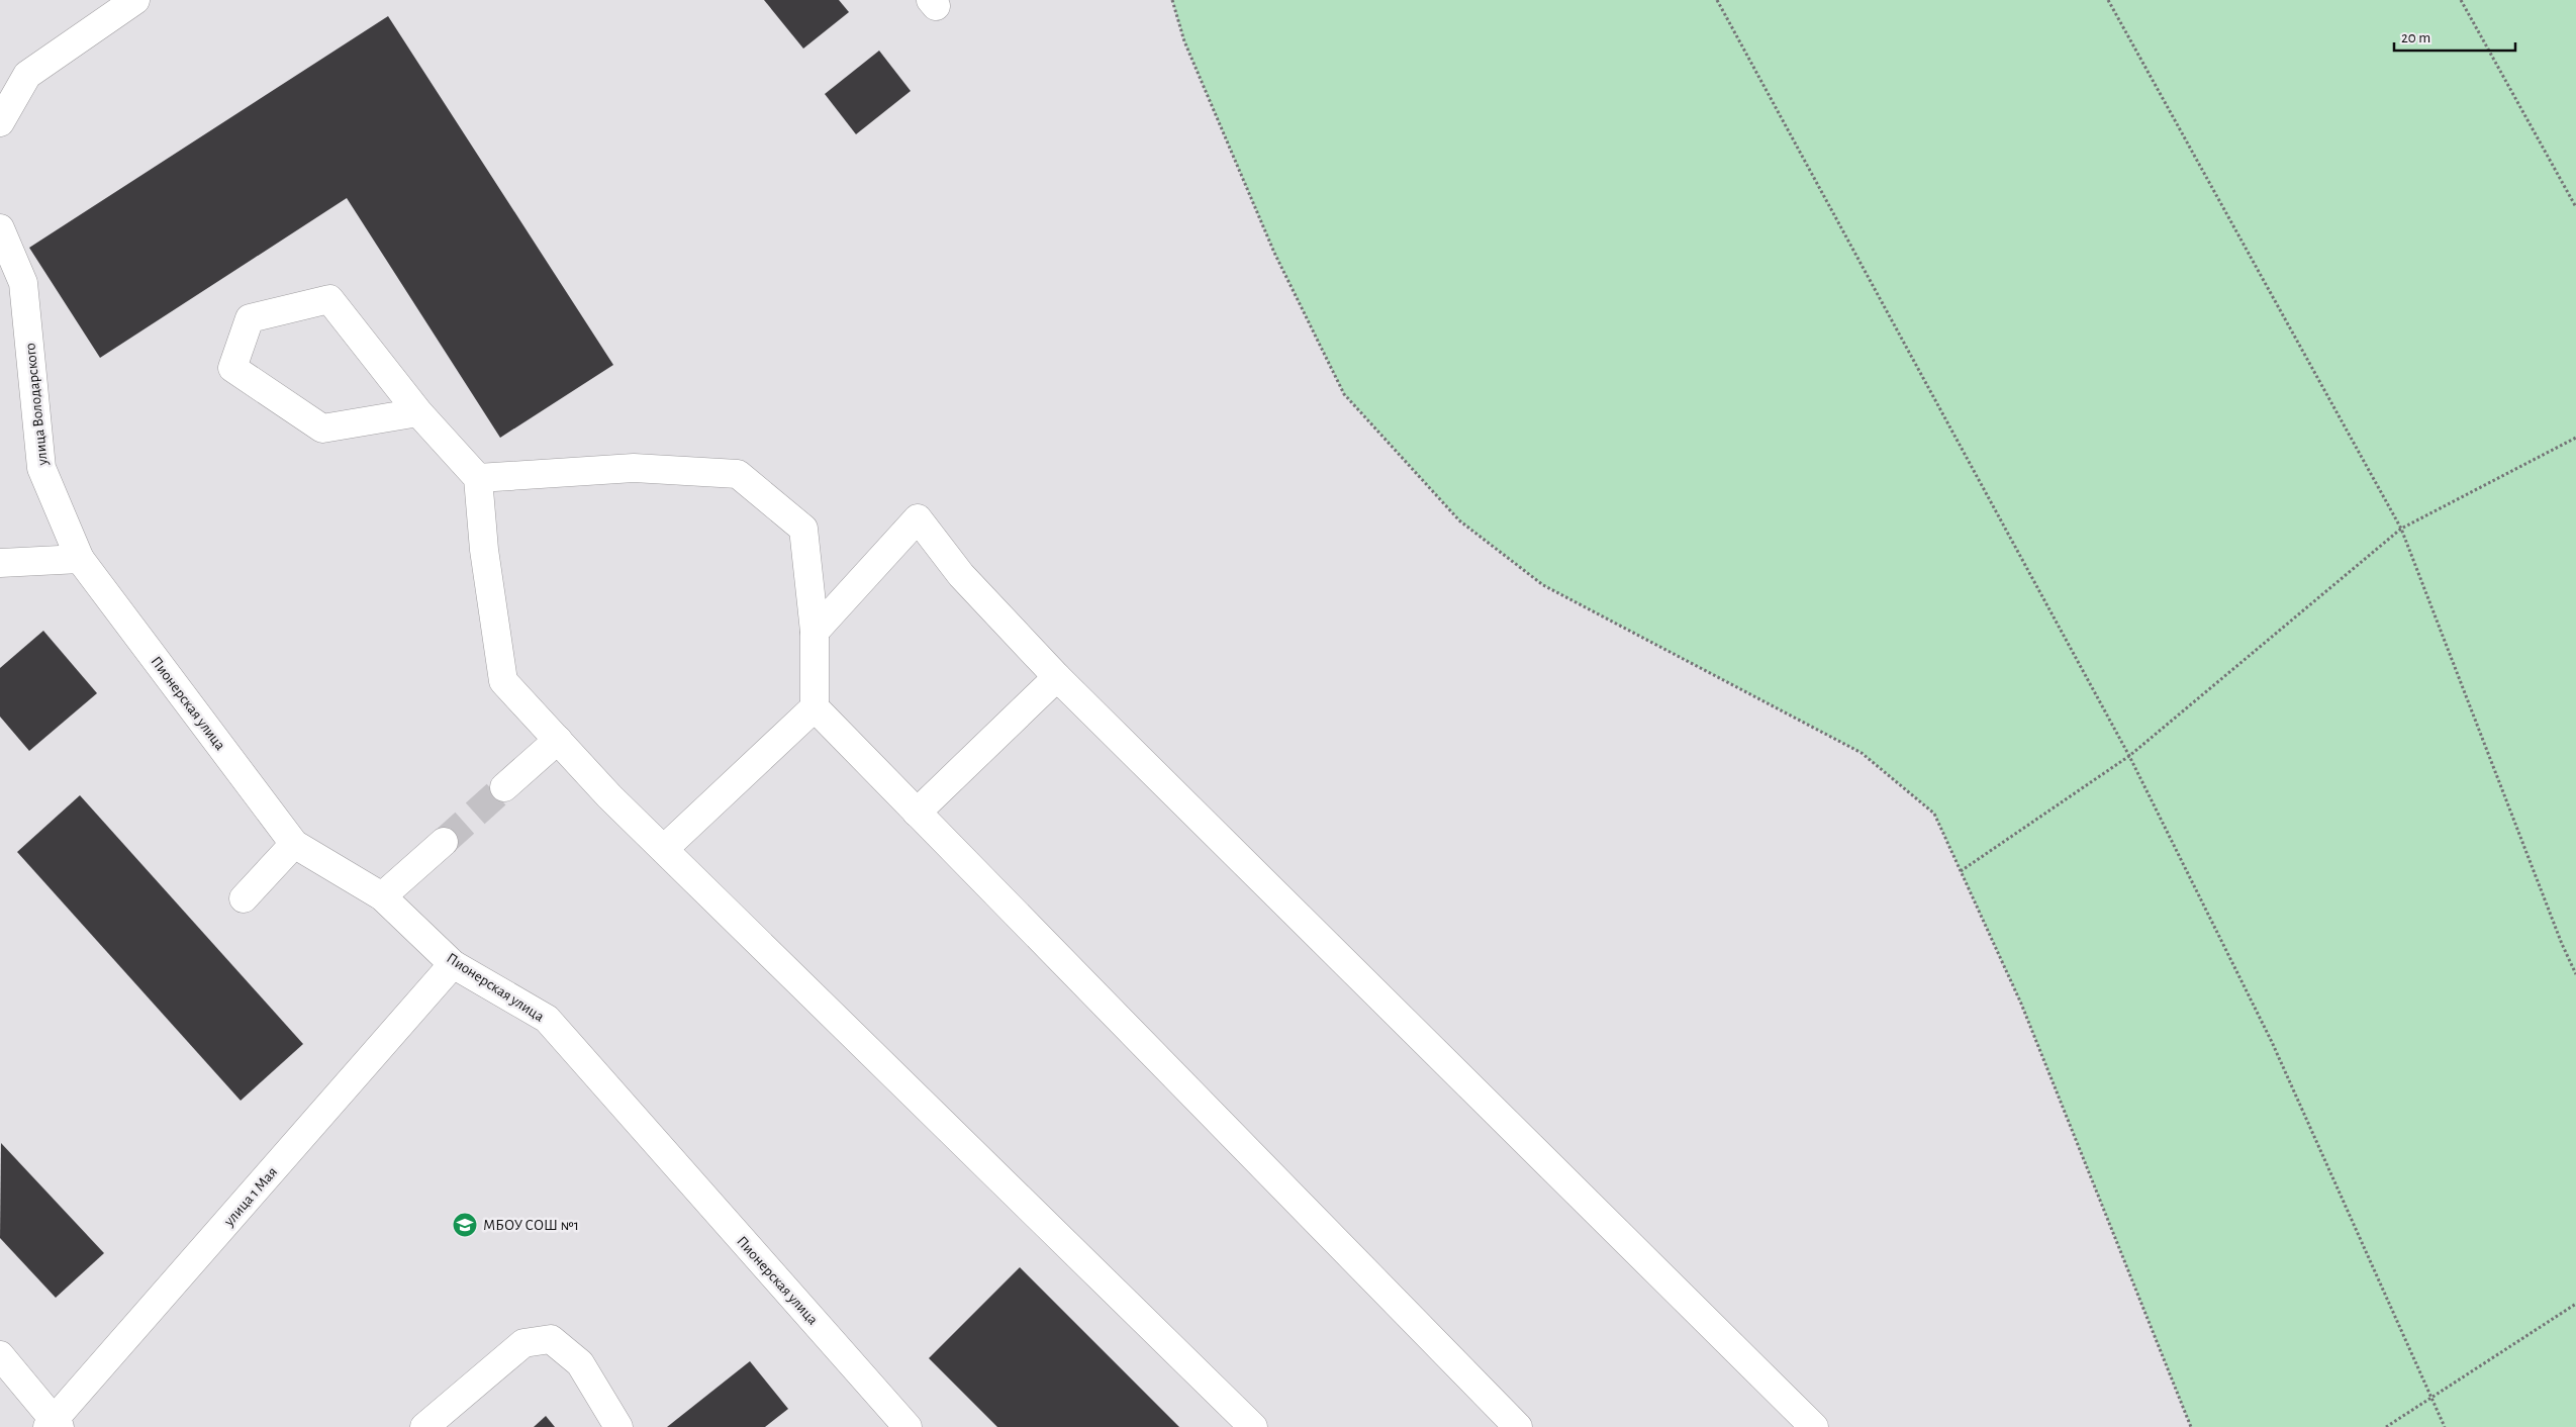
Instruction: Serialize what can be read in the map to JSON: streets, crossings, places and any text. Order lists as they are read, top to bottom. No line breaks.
{"streets":{"street":["улица Володарского","Пионерская улица","улица 1 Мая"]},"crossings":[["улица Володарского","Пионерская улица"],["Пионерская улица","улица 1 Мая"]],"places":{"school or university":["МБОУ СОШ №1"]},"scale_bar":"20 m"}
